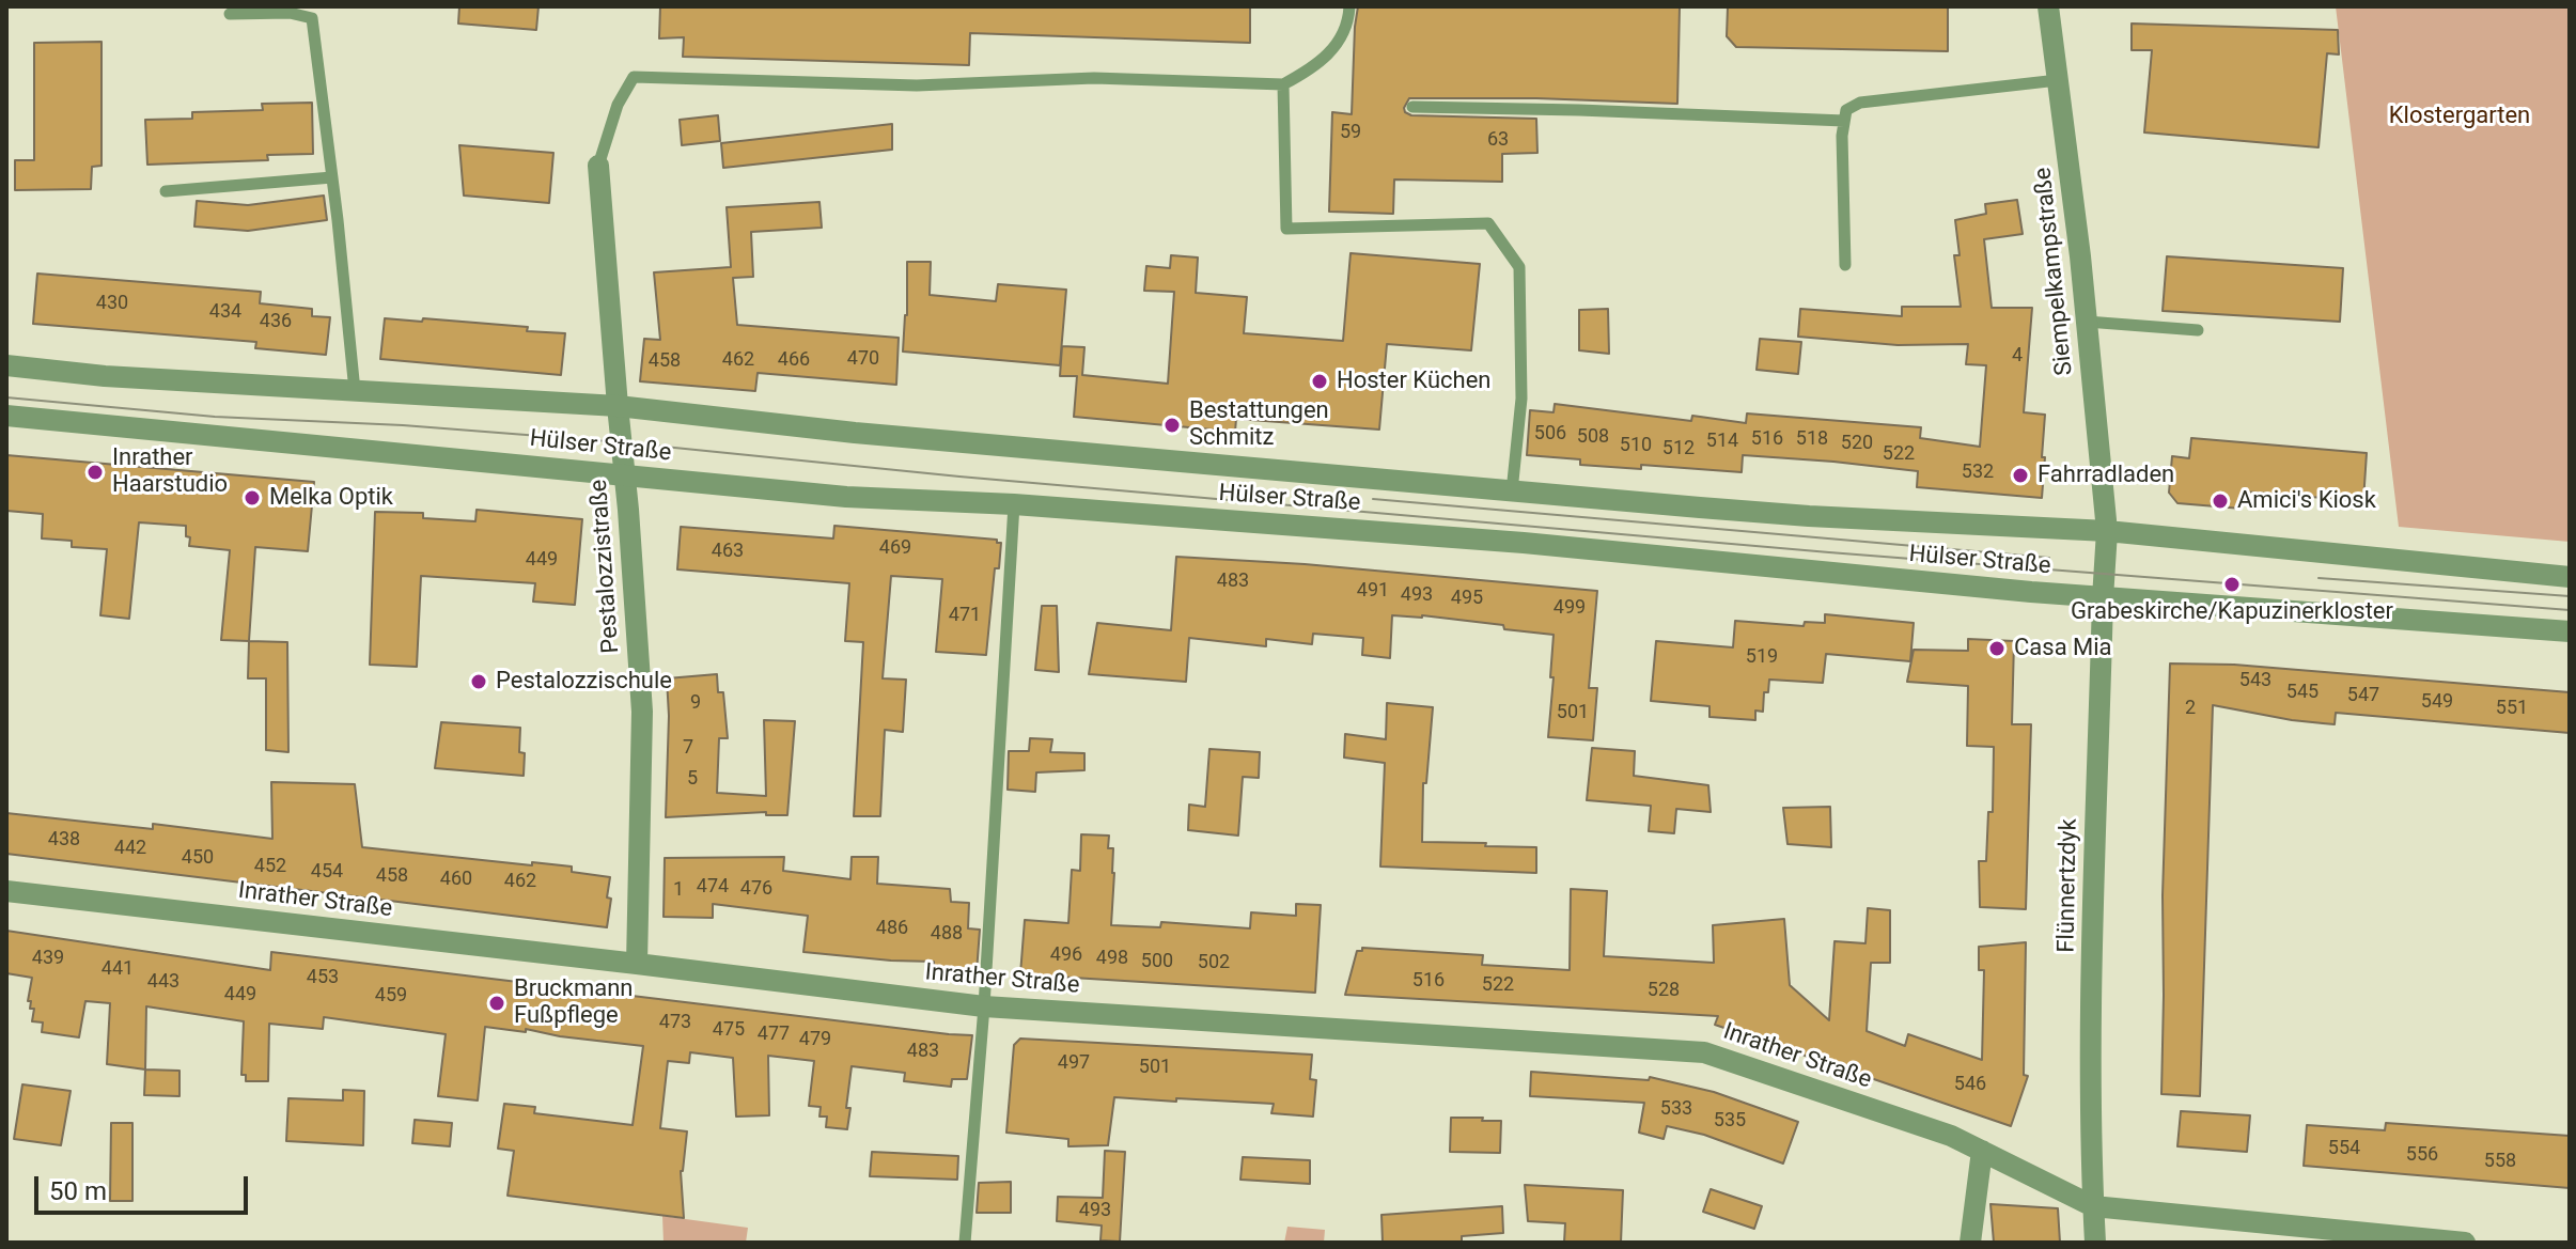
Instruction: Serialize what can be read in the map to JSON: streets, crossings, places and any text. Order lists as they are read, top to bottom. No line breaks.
{"streets":{"street":["Siempelkampstraße","Hülser Straße","Pestalozzistraße","Flünnertzdyk","Inrather Straße"]},"crossings":[["Siempelkampstraße","Hülser Straße"],["Siempelkampstraße","Flünnertzdyk"],["Hülser Straße","Pestalozzistraße"],["Hülser Straße","Flünnertzdyk"],["Pestalozzistraße","Inrather Straße"],["Flünnertzdyk","Inrather Straße"]],"parks":["Klostergarten"],"places":["Hoster Küchen","Bestattungen Schmitz","Inrather Haarstudio","Fahrradladen","Melka Optik","Amici's Kiosk","Grabeskirche/Kapuzinerkloster","Casa Mia","Pestalozzischule","Bruckmann Fußpflege"],"house_numbers":["59","63","430","434","436","4","470","462","466","458","506","508","516","518","514","520","510","512","522","532","469","463","449","483","491","493","495","499","471","519","543","545","547","549","9","2","551","501","7","5","438","442","450","452","454","458","460","462","474","476","1","486","488","496","439","498","500","502","441","453","516","443","522","528","449","459","473","475","477","479","483","497","501","546","533","535","554","556","558","493"],"scale_bar":"50 m"}
